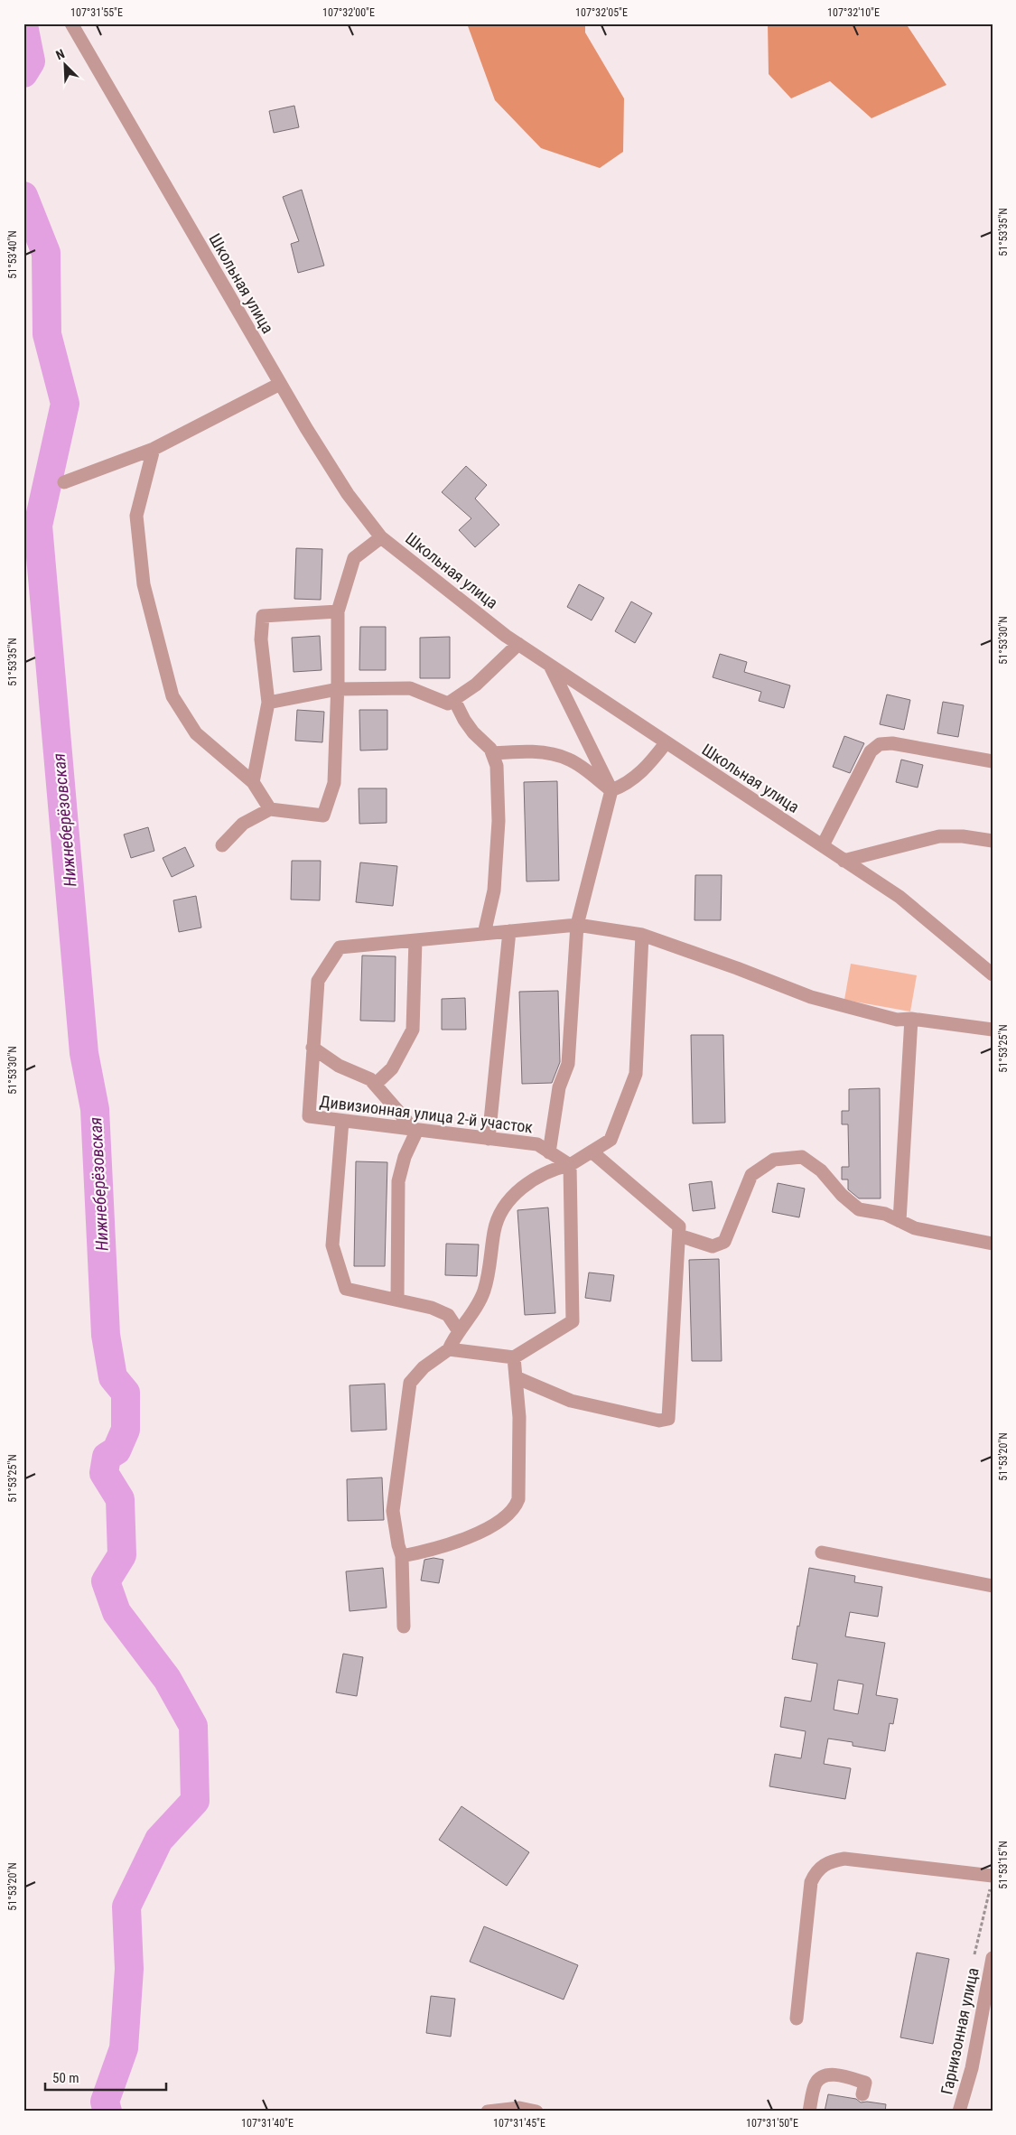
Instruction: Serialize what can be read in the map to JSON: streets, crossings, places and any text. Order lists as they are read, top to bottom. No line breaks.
{"streets":{"street":["Школьная улица","Дивизионная улица 2-й участок","Гарнизонная улица"]},"water":["Нижнеберёзовская"],"scale_bar":"50 m","north":"top left","coordinates":["107°31'55\"E","107°32'00\"E","107°32'05\"E","107°32'10\"E","51°53'35\"N","51°53'40\"N","51°53'30\"N","51°53'25\"N","51°53'20\"N","51°53'15\"N","107°31'40\"E","107°31'45\"E","107°31'50\"E"]}
